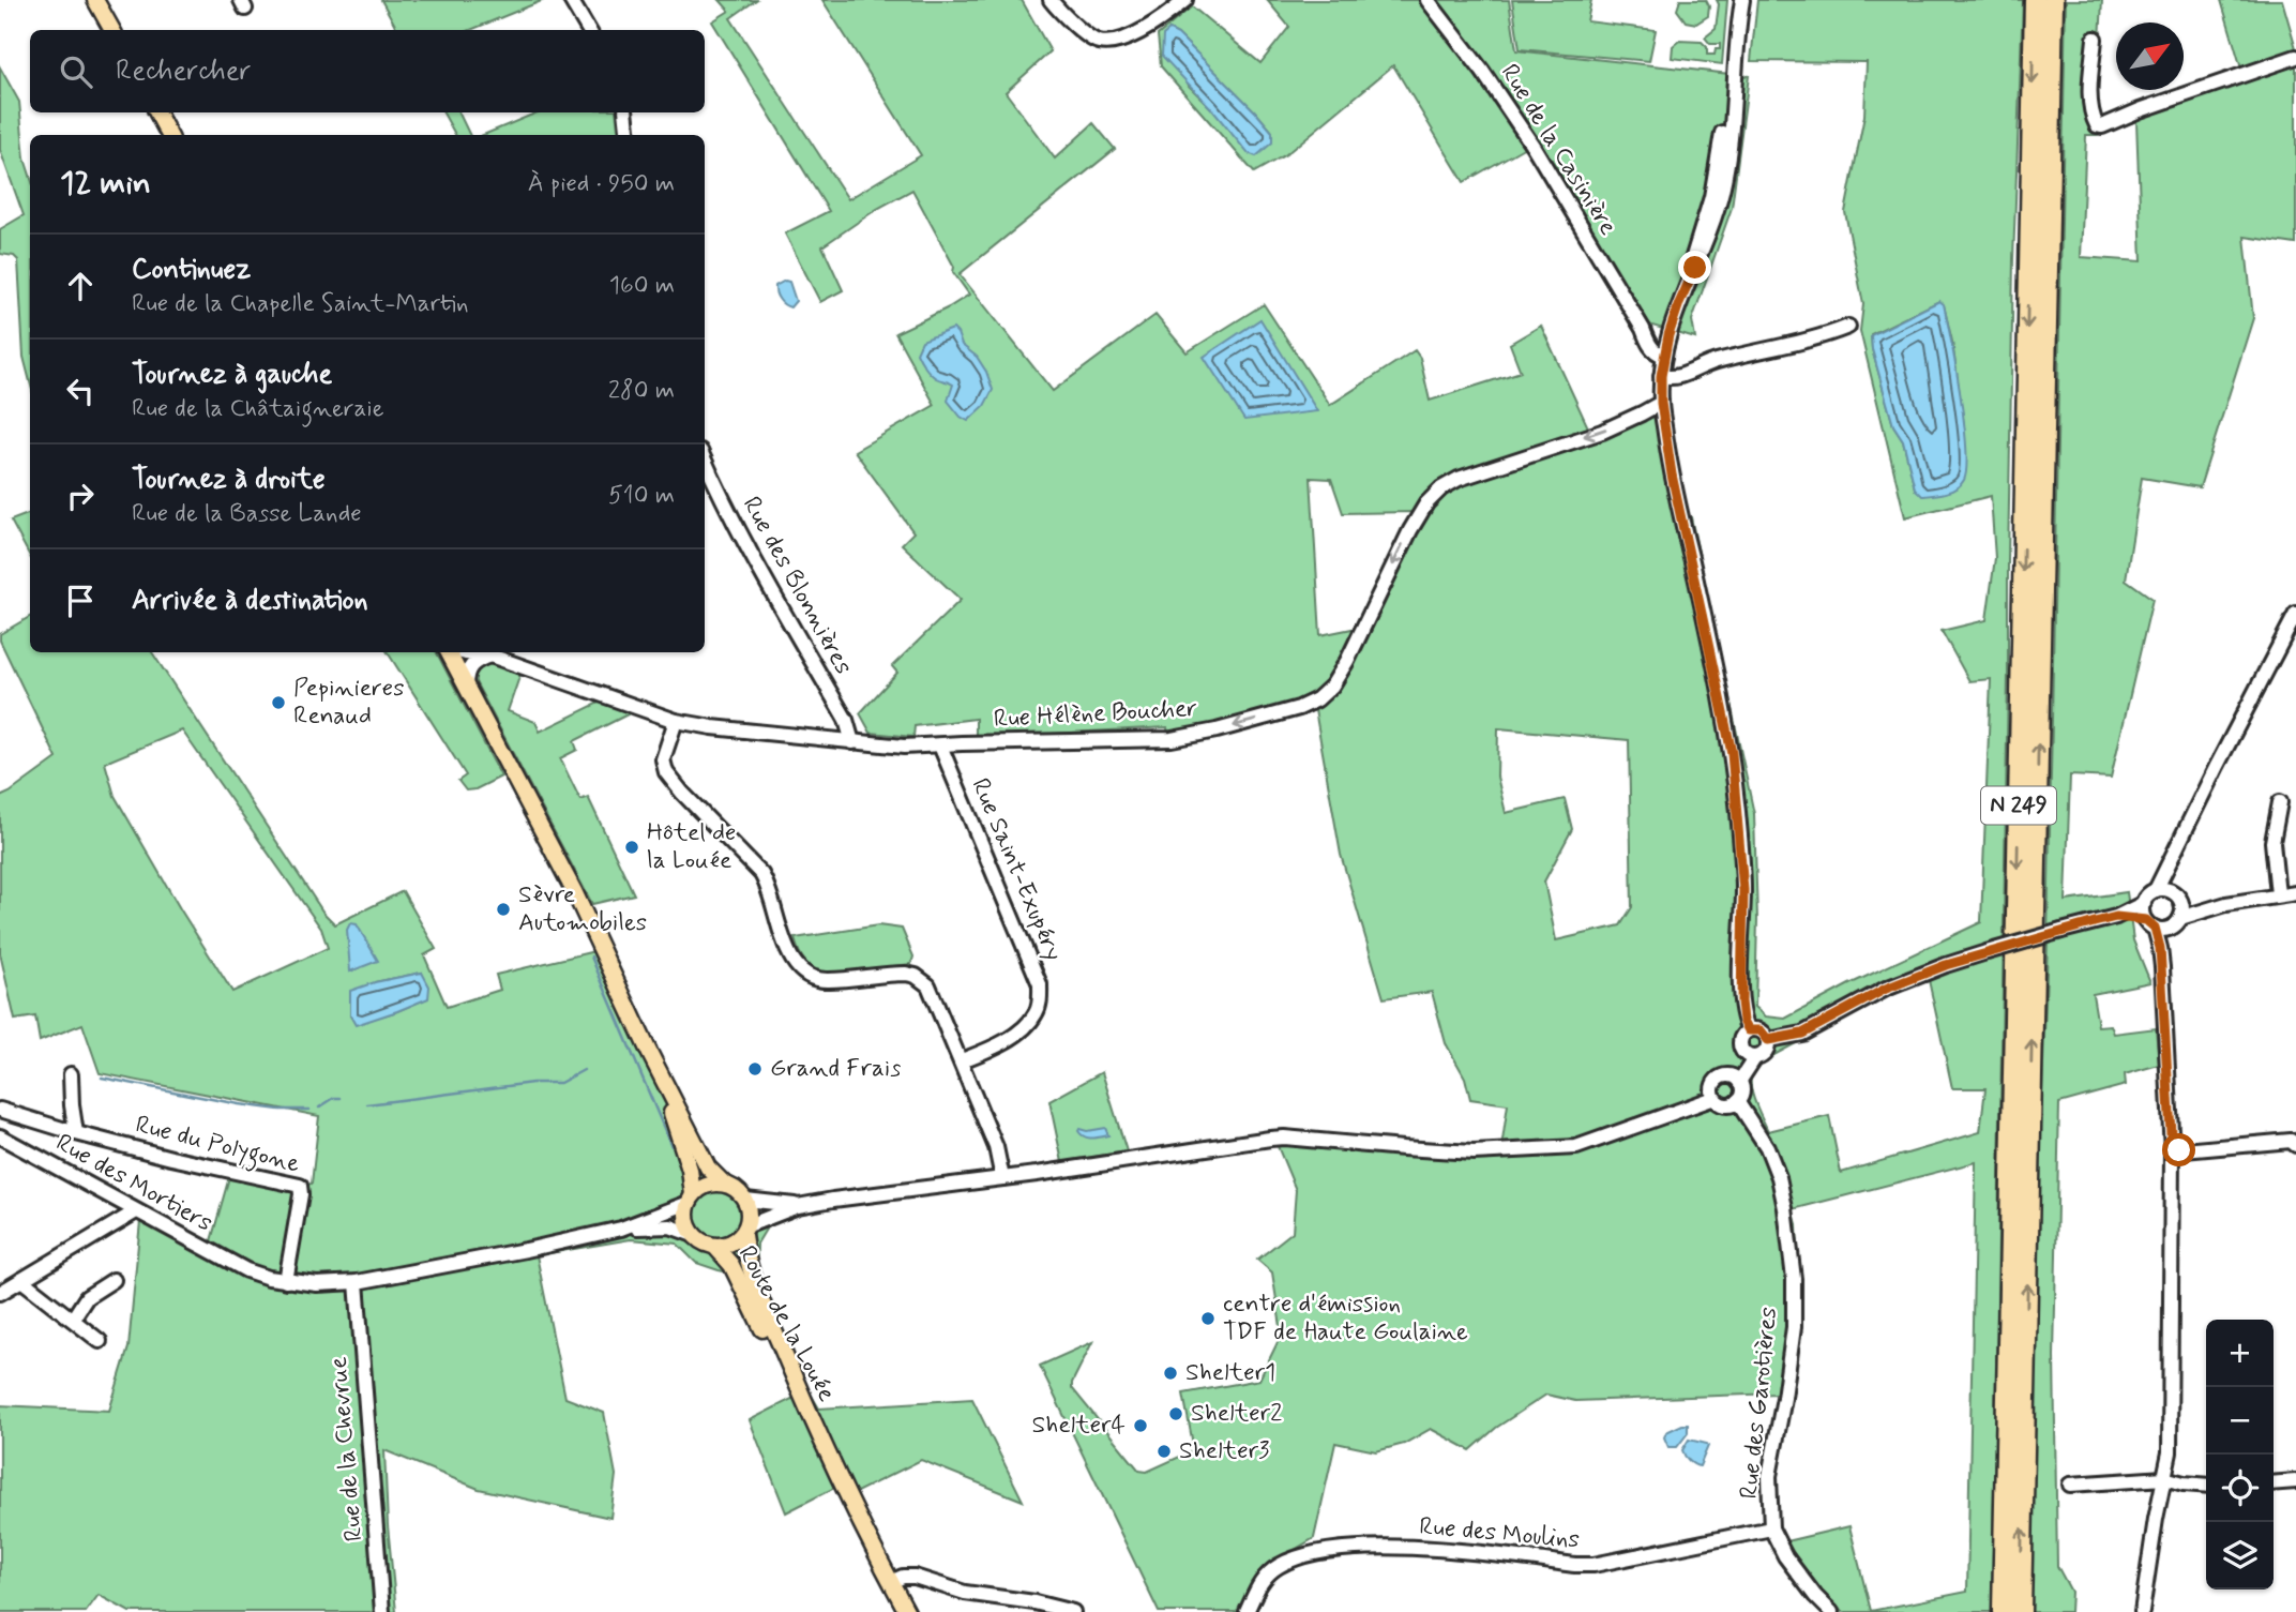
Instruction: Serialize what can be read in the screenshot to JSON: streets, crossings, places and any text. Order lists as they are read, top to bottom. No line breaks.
{"streets":{"highway":["N 249"],"main road":["Route de la Louée"],"street":["Rue de la Casinière","Rue des Blonnières","Rue Hélène Boucher","Rue Saint-Exupéry","Rue du Polygone","Rue des Mortiers","Rue des Garotières","Rue de la Chevrue","Rue des Moulins"]},"crossings":[["Rue des Blonnières","Rue Hélène Boucher"],["Rue Hélène Boucher","Rue Saint-Exupéry"],["Rue du Polygone","Rue des Mortiers"],["Rue des Mortiers","Rue de la Chevrue"],["Rue des Garotières","Rue des Moulins"]],"one_way":["Rue Hélène Boucher"],"places":["Pepinieres Renaud","Hôtel de la Louée","Sèvre Automobiles","Grand Frais","centre d'émission TDF de Haute Goulaine","Shelter1","Shelter2","Shelter4","Shelter3"],"north":"top right","page":{"search":"Rechercher","heading":["12 min","À pied · 950 m"],"list":[["Continuez","Rue de la Chapelle Saint-Martin","160 m"],["Tournez à gauche","Rue de la Châtaigneraie","280 m"],["Tournez à droite","Rue de la Basse Lande","510 m"],"Arrivée à destination"],"map_buttons":["+","−"]}}
